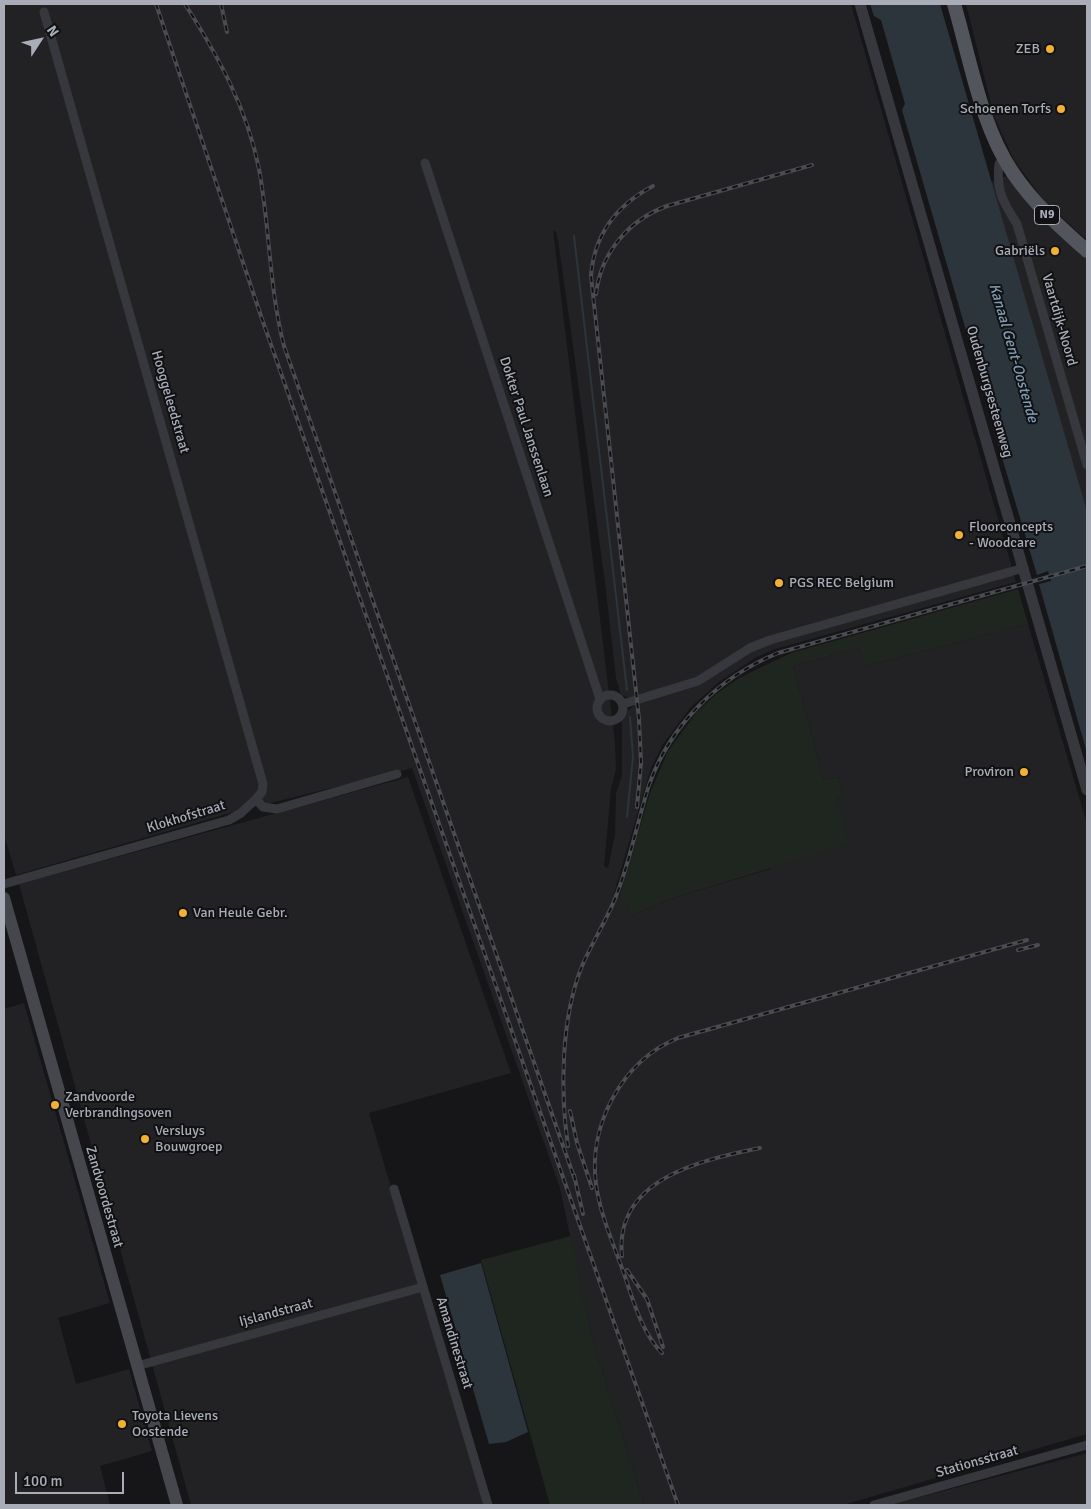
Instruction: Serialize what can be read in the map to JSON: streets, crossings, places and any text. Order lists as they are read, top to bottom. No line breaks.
{"streets":{"main road":["N9","Zandvoordestraat"],"street":["Vaartdijk-Noord","Oudenburgsesteenweg","Hooggeleedstraat","Dokter Paul Janssenlaan","Klokhofstraat","Ijslandstraat","Amandinestraat","Stationsstraat"]},"crossings":[["N9","Vaartdijk-Noord"],["Hooggeleedstraat","Klokhofstraat"],["Zandvoordestraat","Ijslandstraat"],["Ijslandstraat","Amandinestraat"]],"water":["Kanaal Gent-Oostende"],"places":["ZEB","Schoenen Torfs","Gabriëls","Floorconcepts - Woodcare","PGS REC Belgium","Proviron","Van Heule Gebr.","Zandvoorde Verbrandingsoven","Versluys Bouwgroep","Toyota Lievens Oostende"],"scale_bar":"100 m","north":"top right"}
